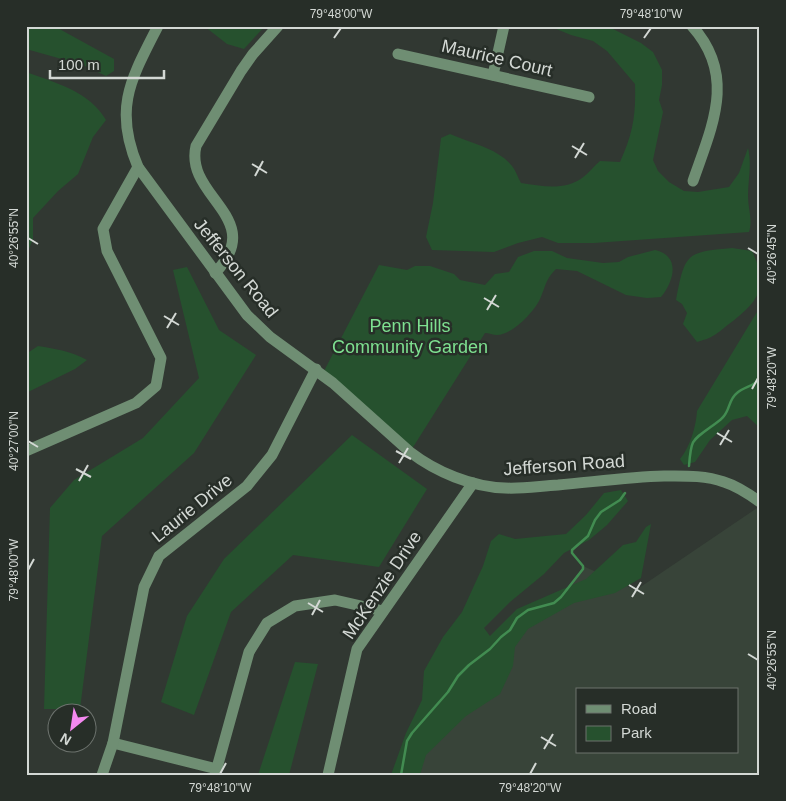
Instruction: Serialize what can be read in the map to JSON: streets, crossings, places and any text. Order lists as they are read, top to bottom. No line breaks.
{"streets":{"street":["Maurice Court","Jefferson Road","Laurie Drive","McKenzie Drive"]},"crossings":[["Jefferson Road","Laurie Drive"],["Jefferson Road","McKenzie Drive"]],"parks":["Penn Hills Community Garden"],"legend":["Road","Park"],"scale_bar":"100 m","north":"bottom left","coordinates":["79°48'00\"W","79°48'10\"W","40°26'55\"N","40°26'45\"N","79°48'20\"W","40°27'00\"N"]}
